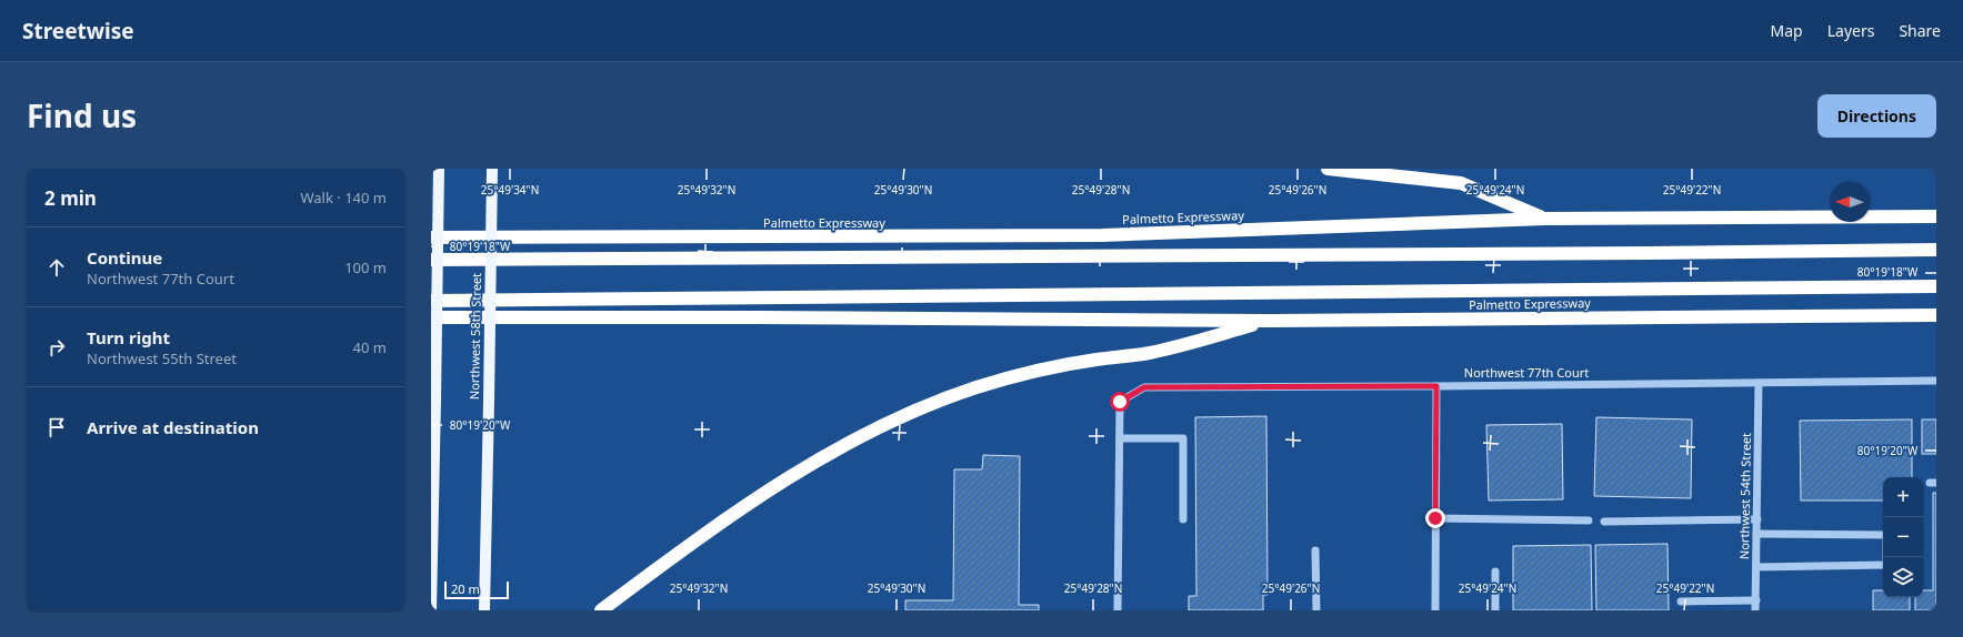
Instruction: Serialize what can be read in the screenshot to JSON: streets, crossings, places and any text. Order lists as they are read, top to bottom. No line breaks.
{"streets":{"highway":["Palmetto Expressway"],"main road":["Northwest 58th Street"],"street":["Northwest 77th Court","Northwest 54th Street"]},"crossings":[["Northwest 77th Court","Northwest 54th Street"]],"scale_bar":"20 m","north":"left","page":{"header":"Streetwise","nav":["Map","Layers","Share"],"title":"Find us","buttons":"Directions","heading":["2 min","Walk · 140 m"],"list":[["Continue","Northwest 77th Court","100 m"],["Turn right","Northwest 55th Street","40 m"],"Arrive at destination"],"map_buttons":["+","−"],"scale":"20 m"},"coordinates":["25°49'34\"N","25°49'32\"N","25°49'30\"N","25°49'28\"N","25°49'26\"N","25°49'24\"N","25°49'22\"N","80°19'18\"W","80°19'20\"W"]}
